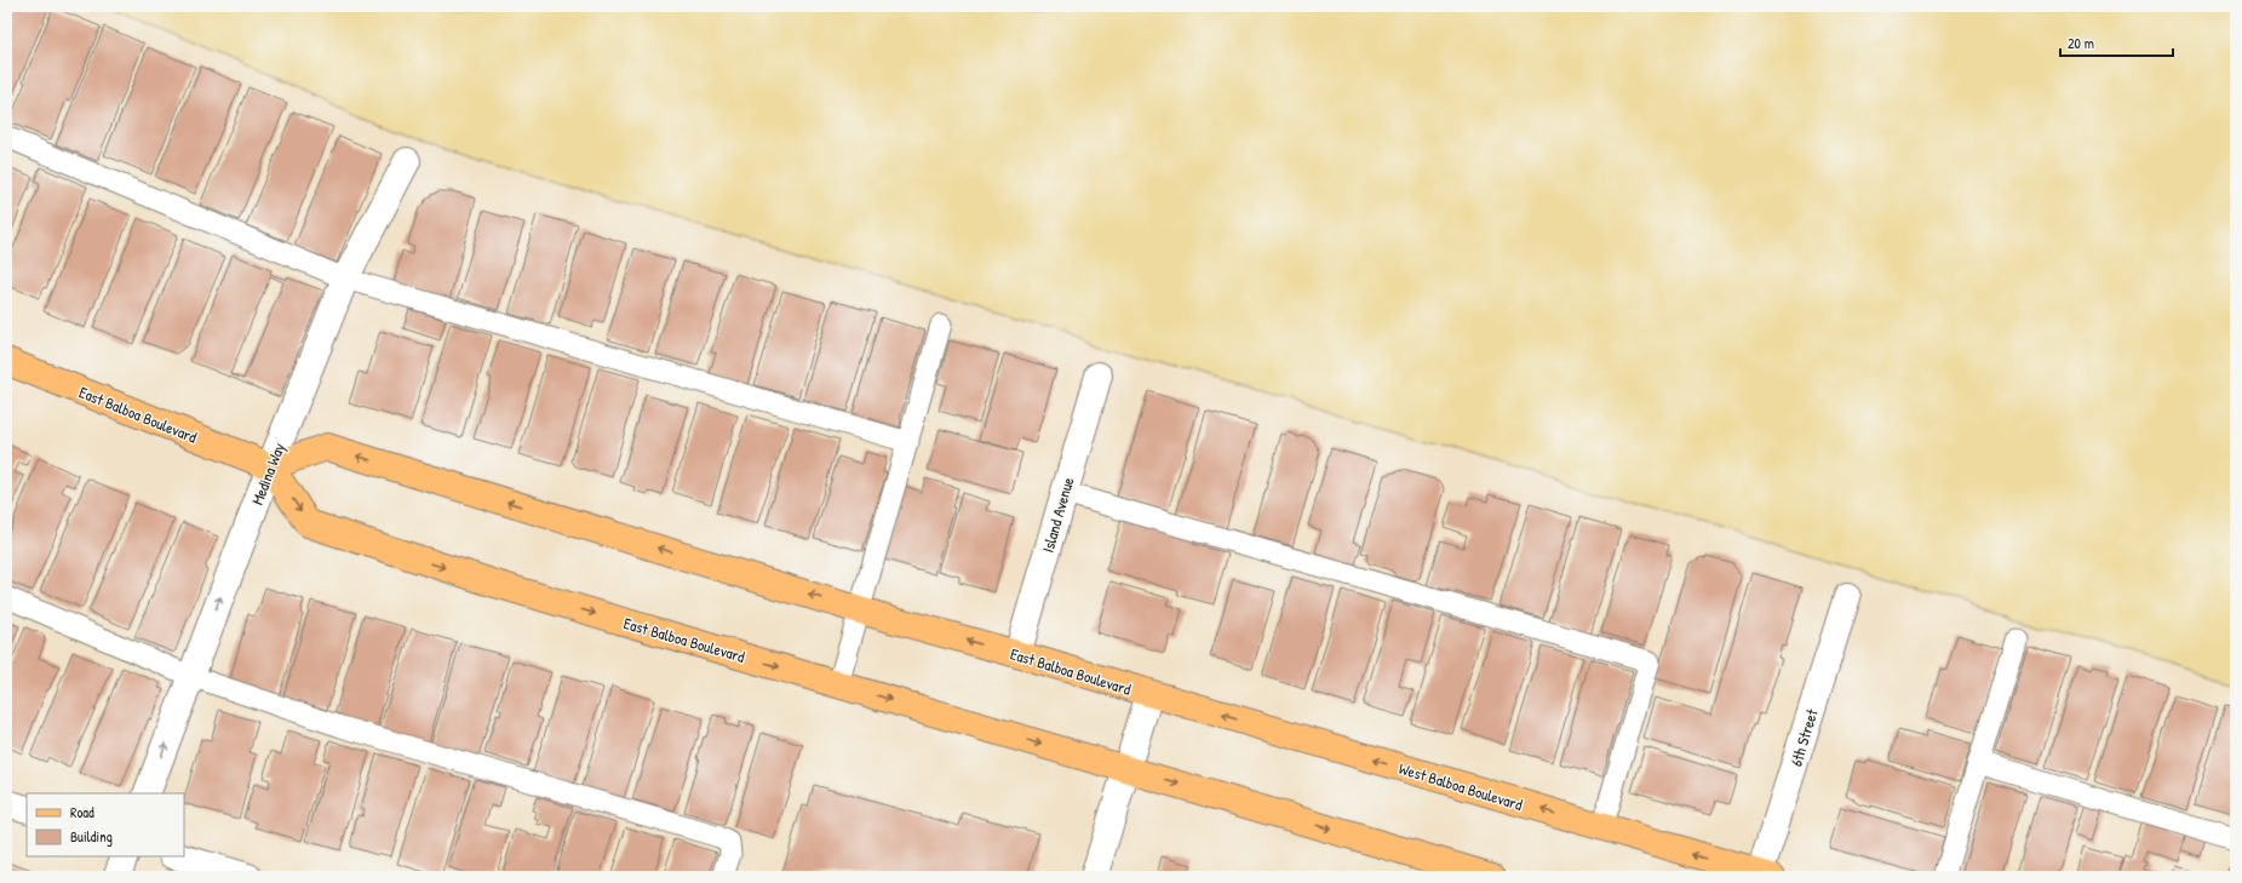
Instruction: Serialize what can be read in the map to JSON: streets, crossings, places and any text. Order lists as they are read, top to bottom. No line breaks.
{"streets":{"main road":["East Balboa Boulevard","West Balboa Boulevard"],"street":["Medina Way","Island Avenue","6th Street"]},"crossings":[["East Balboa Boulevard","Medina Way"],["East Balboa Boulevard","Island Avenue"],["East Balboa Boulevard","West Balboa Boulevard"],["6th Street","West Balboa Boulevard"]],"one_way":["Medina Way"],"legend":["Road","Building"],"scale_bar":"20 m"}
